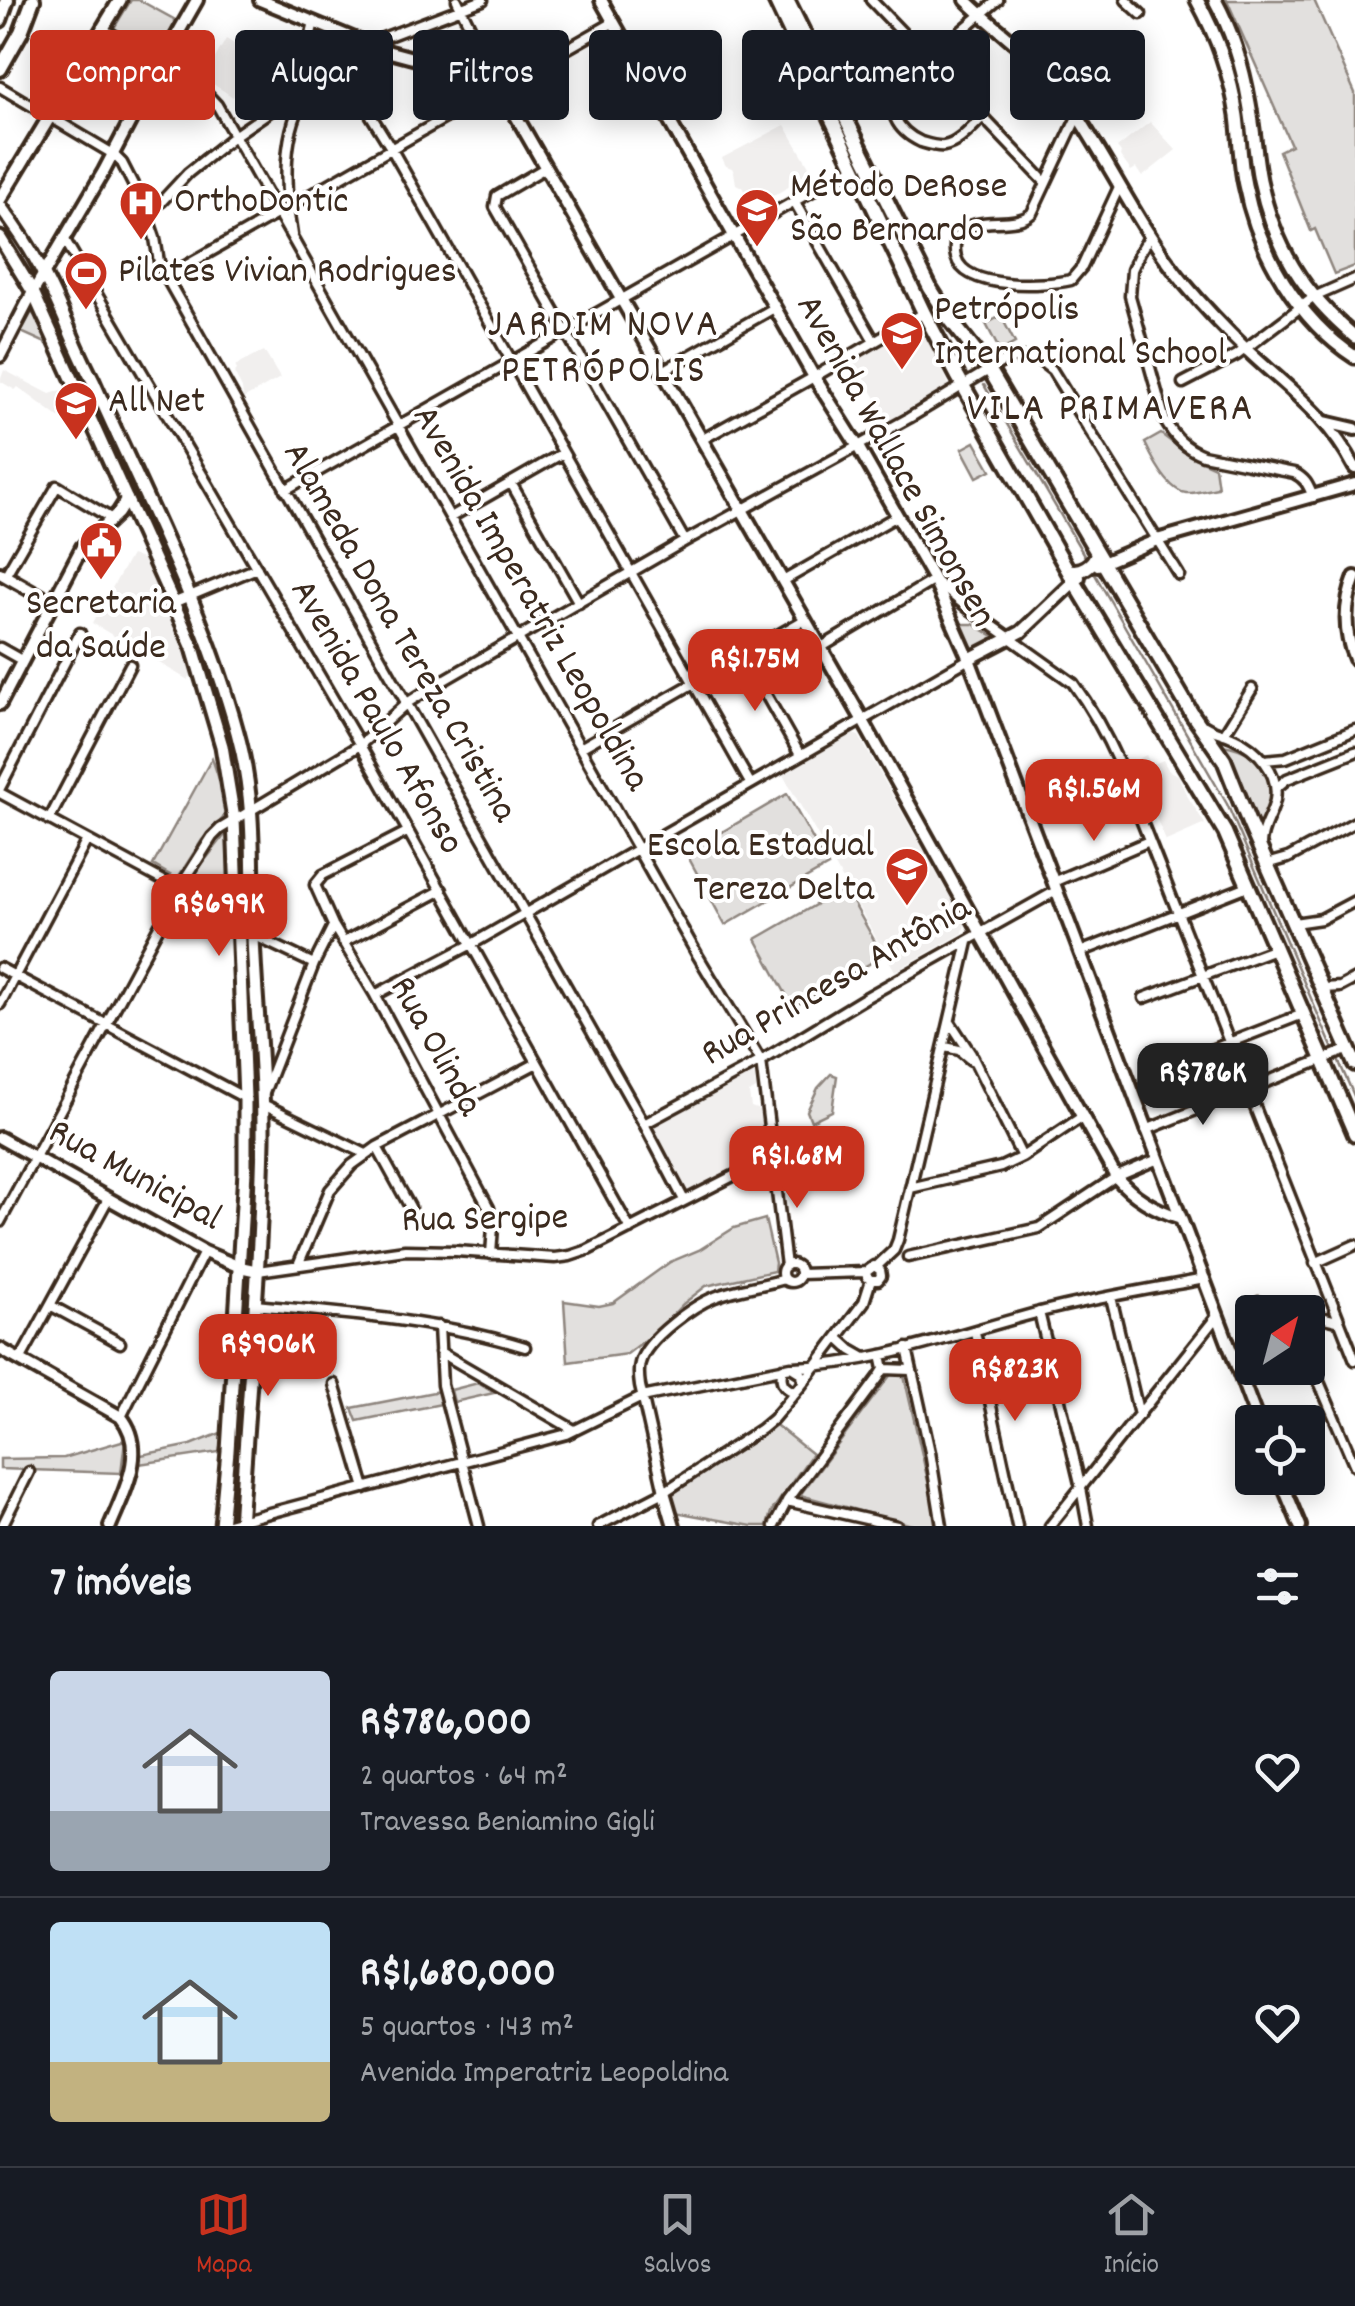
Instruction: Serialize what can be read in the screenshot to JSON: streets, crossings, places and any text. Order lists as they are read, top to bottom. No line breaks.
{"streets":{"street":["Avenida Wallace Simonsen","Avenida Imperatriz Leopoldina","Alameda Dona Tereza Cristina","Avenida Paulo Afonso","Rua Princesa Antônia","Rua Olinda","Rua Municipal","Rua Sergipe"]},"crossings":[["Avenida Wallace Simonsen","Rua Princesa Antônia"],["Avenida Imperatriz Leopoldina","Rua Princesa Antônia"],["Avenida Imperatriz Leopoldina","Rua Sergipe"],["Alameda Dona Tereza Cristina","Rua Princesa Antônia"],["Alameda Dona Tereza Cristina","Rua Sergipe"],["Avenida Paulo Afonso","Rua Olinda"],["Avenida Paulo Afonso","Rua Sergipe"],["Rua Olinda","Rua Sergipe"],["Rua Municipal","Rua Sergipe"]],"districts":["JARDIM NOVA PETRÓPOLIS","VILA PRIMAVERA"],"places":{"hospital":["OrthoDontic"],"school or university":["Método DeRose São Bernardo","Petrópolis International School","All Net","Escola Estadual Tereza Delta"],"sports":["Pilates Vivian Rodrigues"],"public building":["Secretaria da Saúde"]},"north":"top right","page":{"chip":["Comprar","Alugar","Filtros","Novo","Apartamento","Casa"],"price":["R$1.75M","R$1.56M","R$699K","R$786K","R$1.68M","R$906K","R$823K"],"heading":"7 imóveis","list":[{"name":"R$786,000","note":"2 quartos · 64 m² · Travessa Beniamino Gigli"},{"name":"R$1,680,000","note":"5 quartos · 143 m² · Avenida Imperatriz Leopoldina"}],"tabs":["Mapa","Salvos","Início"]}}
